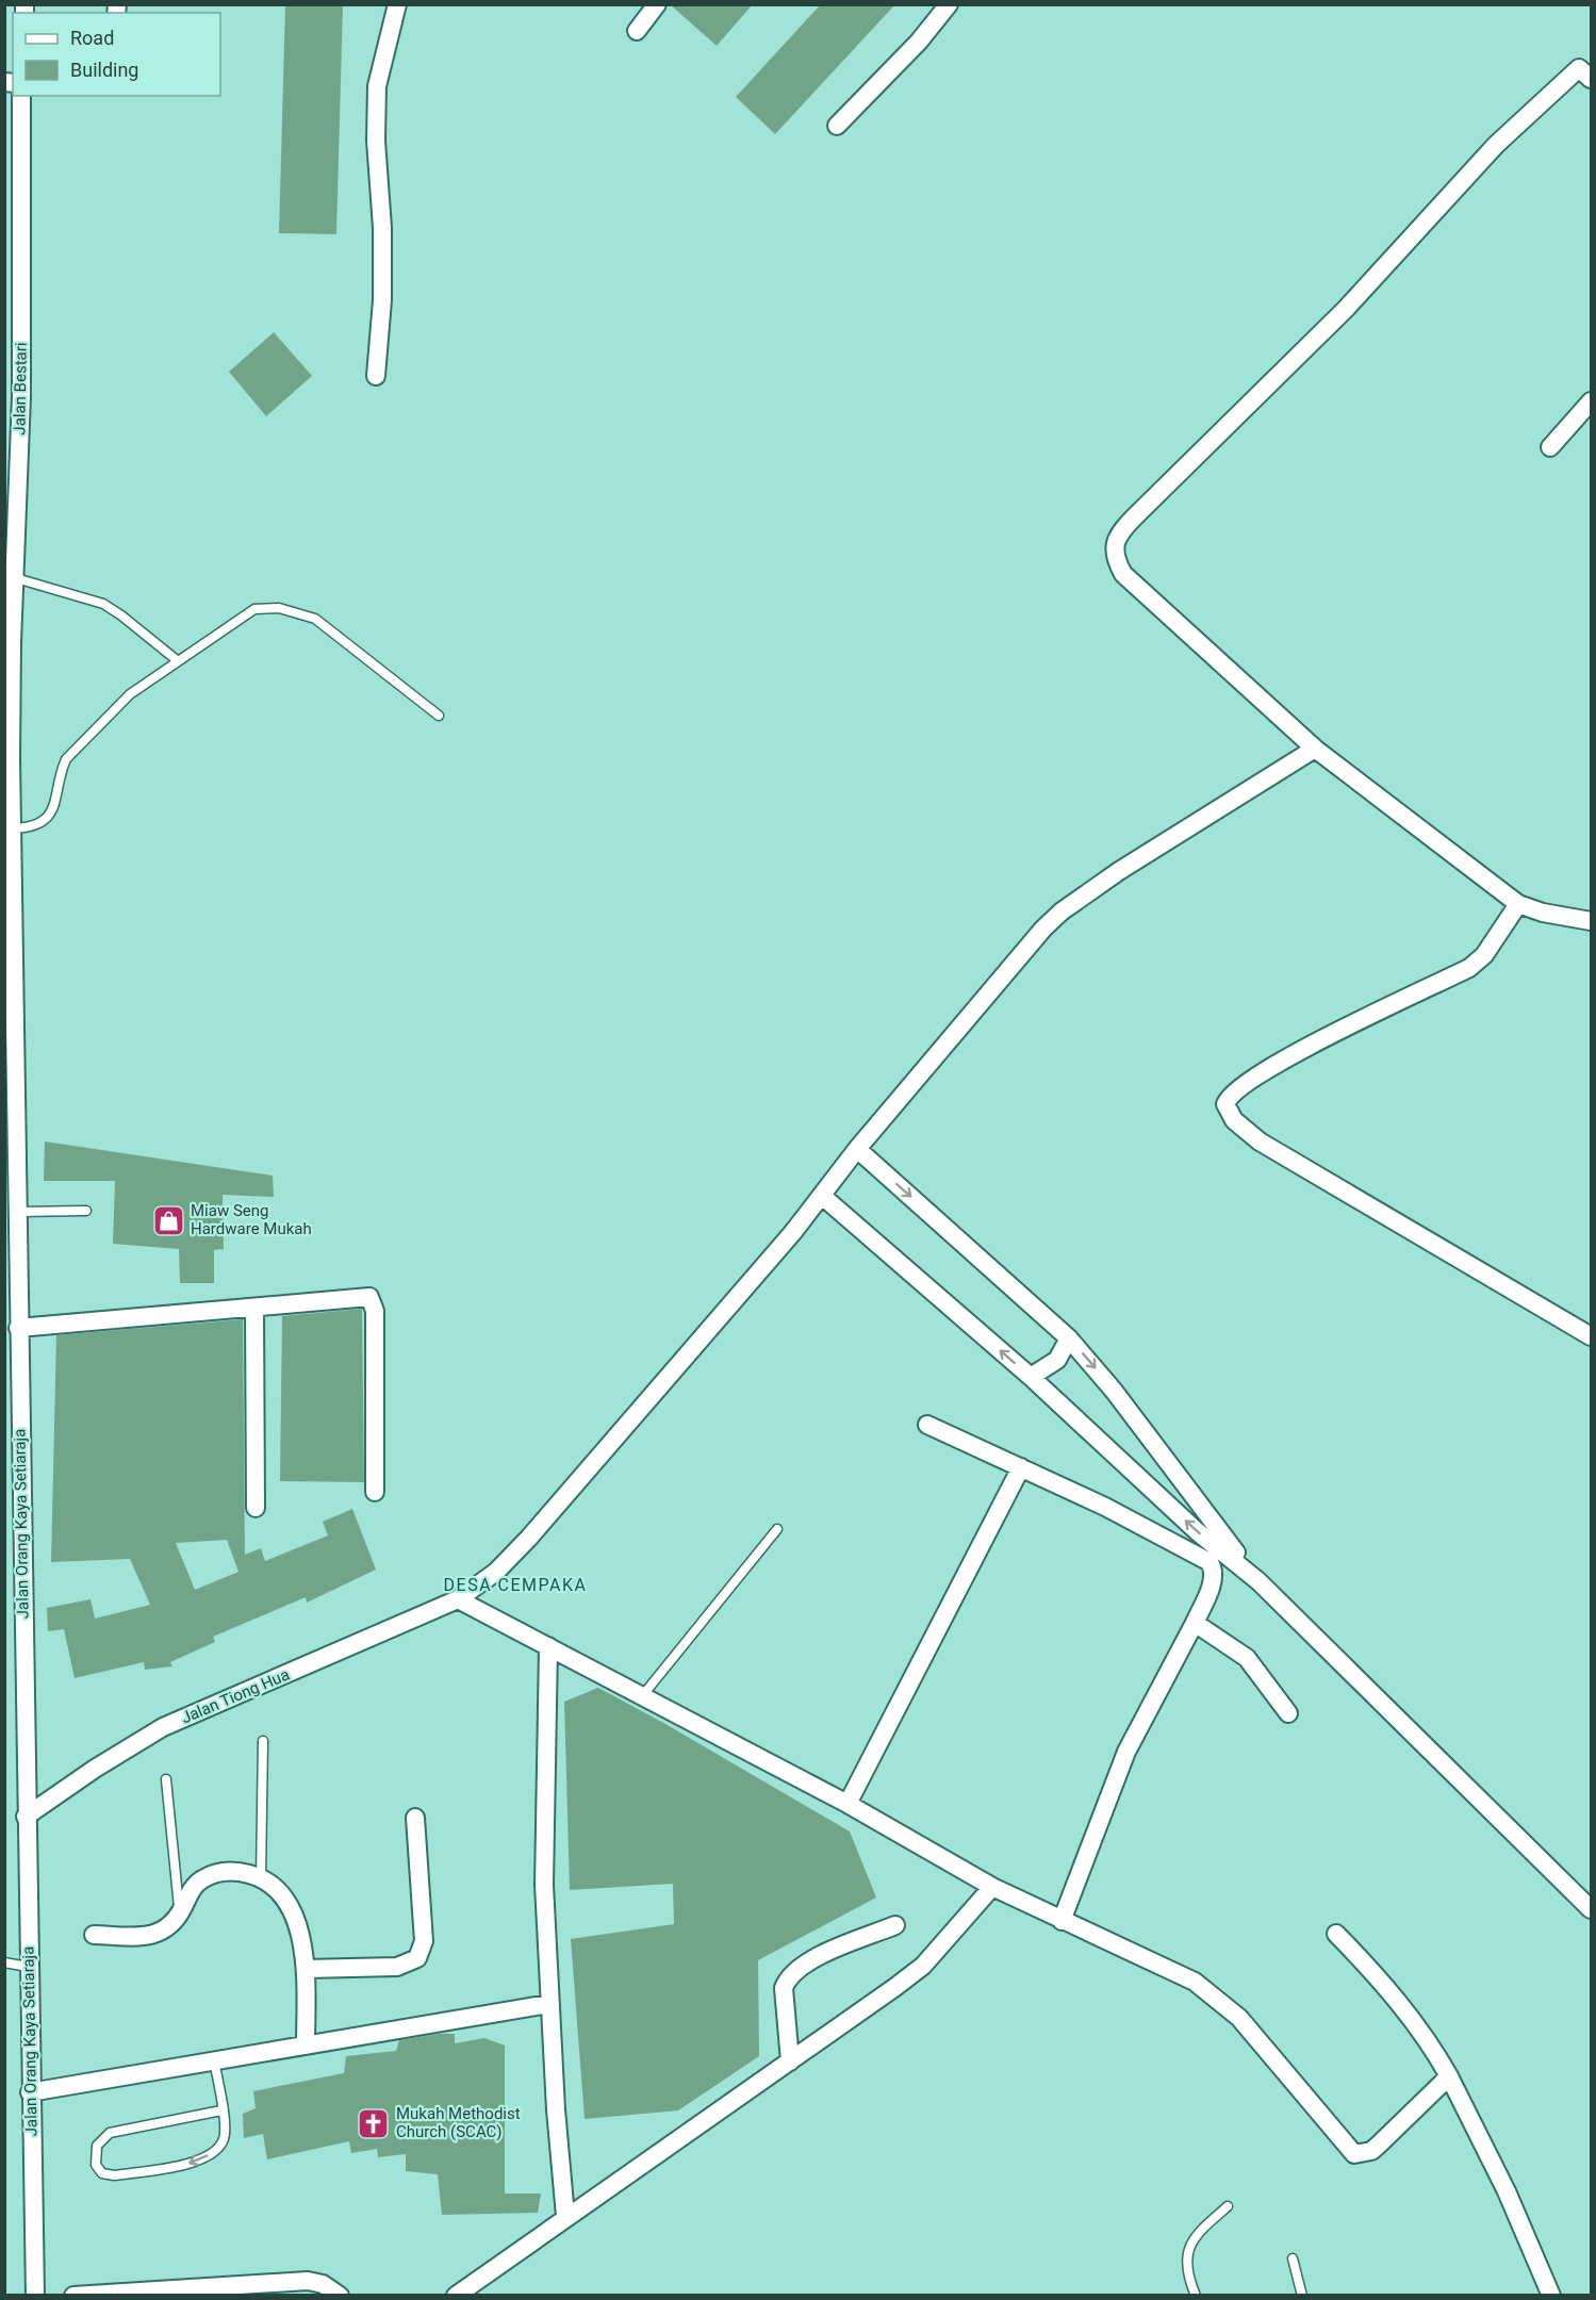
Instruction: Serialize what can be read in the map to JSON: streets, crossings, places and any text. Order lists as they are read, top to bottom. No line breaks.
{"streets":{"street":["Jalan Bestari","Jalan Orang Kaya Setiaraja","Jalan Tiong Hua"]},"crossings":[["Jalan Bestari","Jalan Orang Kaya Setiaraja"],["Jalan Orang Kaya Setiaraja","Jalan Tiong Hua"]],"districts":["DESA CEMPAKA"],"places":{"shop":["Miaw Seng Hardware Mukah"],"church":["Mukah Methodist Church (SCAC)"]},"legend":["Road","Building"]}
